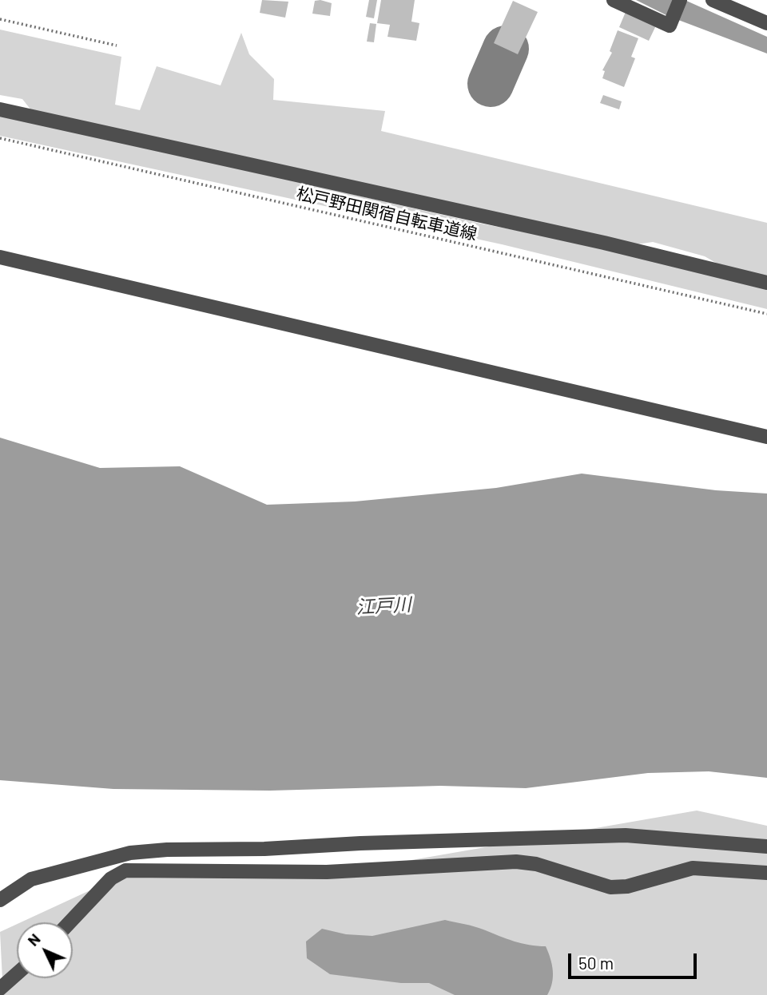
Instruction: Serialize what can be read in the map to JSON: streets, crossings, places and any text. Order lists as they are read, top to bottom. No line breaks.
{"streets":{"path":["松戸野田関宿自転車道線"]},"water":["江戸川"],"scale_bar":"50 m","north":"top left"}
